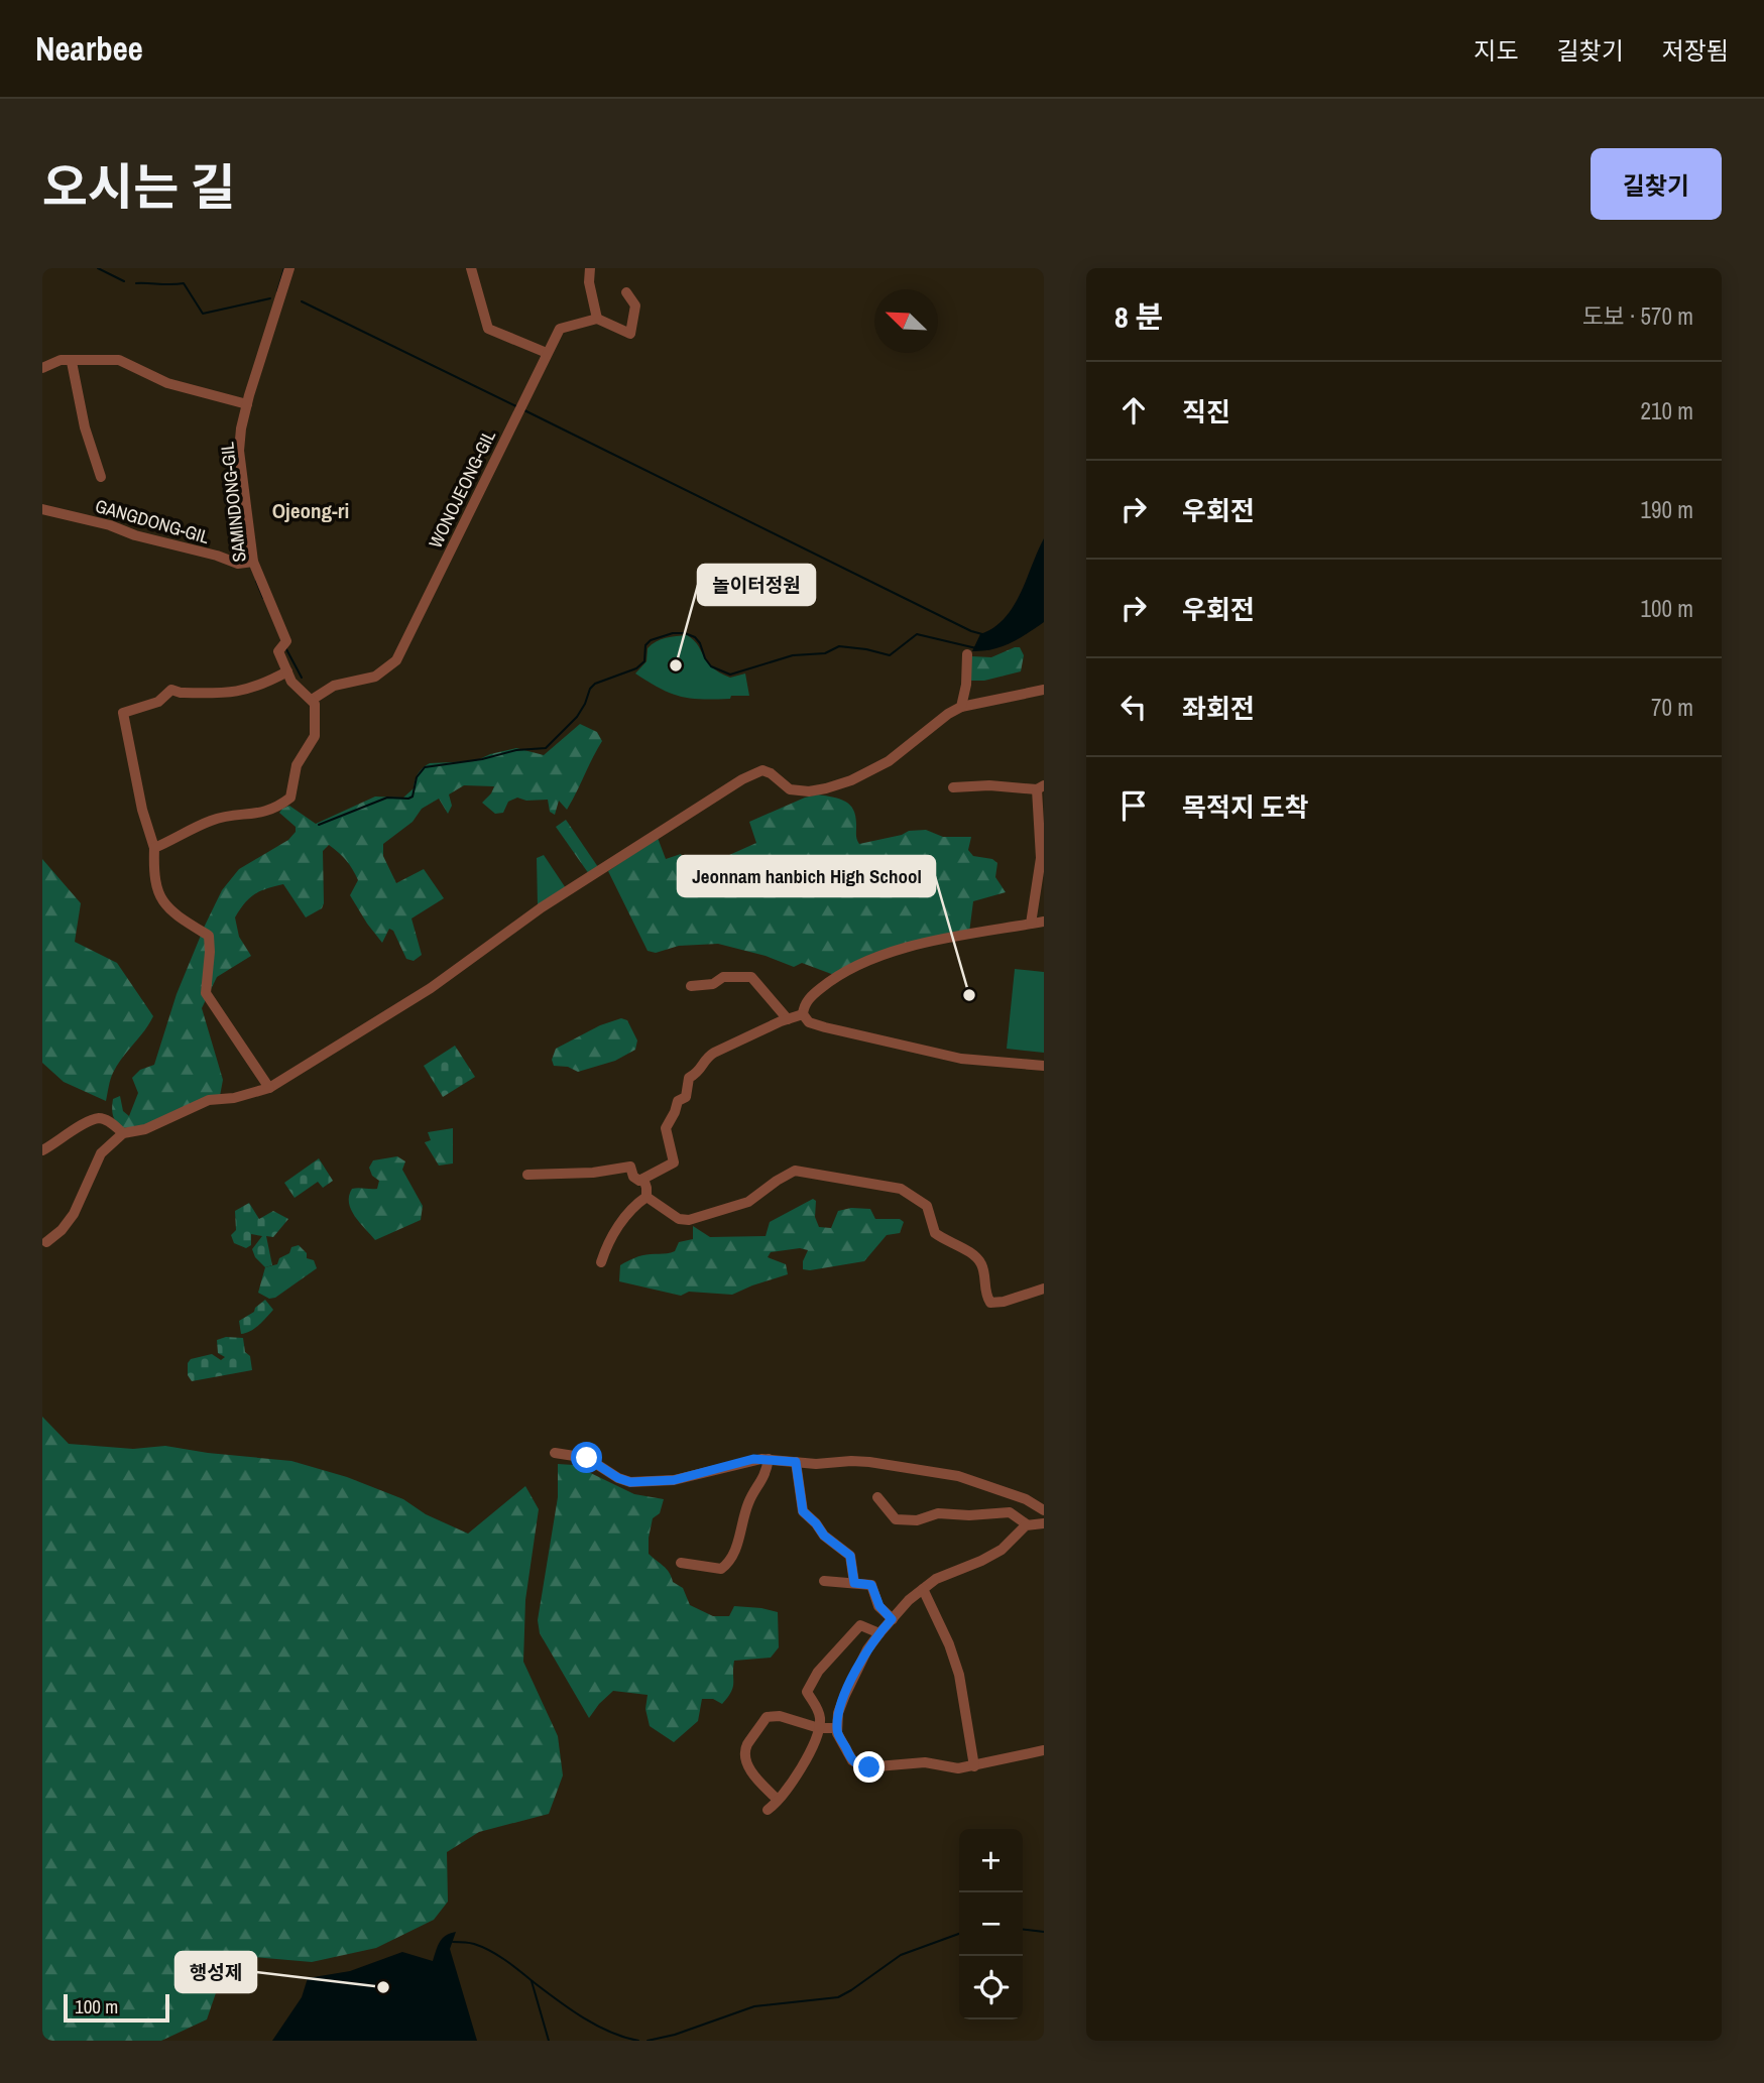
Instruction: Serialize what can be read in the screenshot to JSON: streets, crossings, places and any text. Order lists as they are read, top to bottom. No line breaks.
{"streets":{"street":["WONOJEONG-GIL","SAMINDONG-GIL","GANGDONG-GIL"]},"crossings":[["SAMINDONG-GIL","GANGDONG-GIL"]],"districts":["Ojeong-ri"],"places":["놀이터정원","Jeonnam hanbich High School","행성제"],"scale_bar":"100 m","north":"top left","page":{"header":"Nearbee","nav":["지도","길찾기","저장됨"],"title":"오시는 길","buttons":"길찾기","heading":["8 분","도보 · 570 m"],"list":[["직진","210 m"],["우회전","190 m"],["우회전","100 m"],["좌회전","70 m"],"목적지 도착"],"map_buttons":["+","−"],"scale":"100 m"}}
